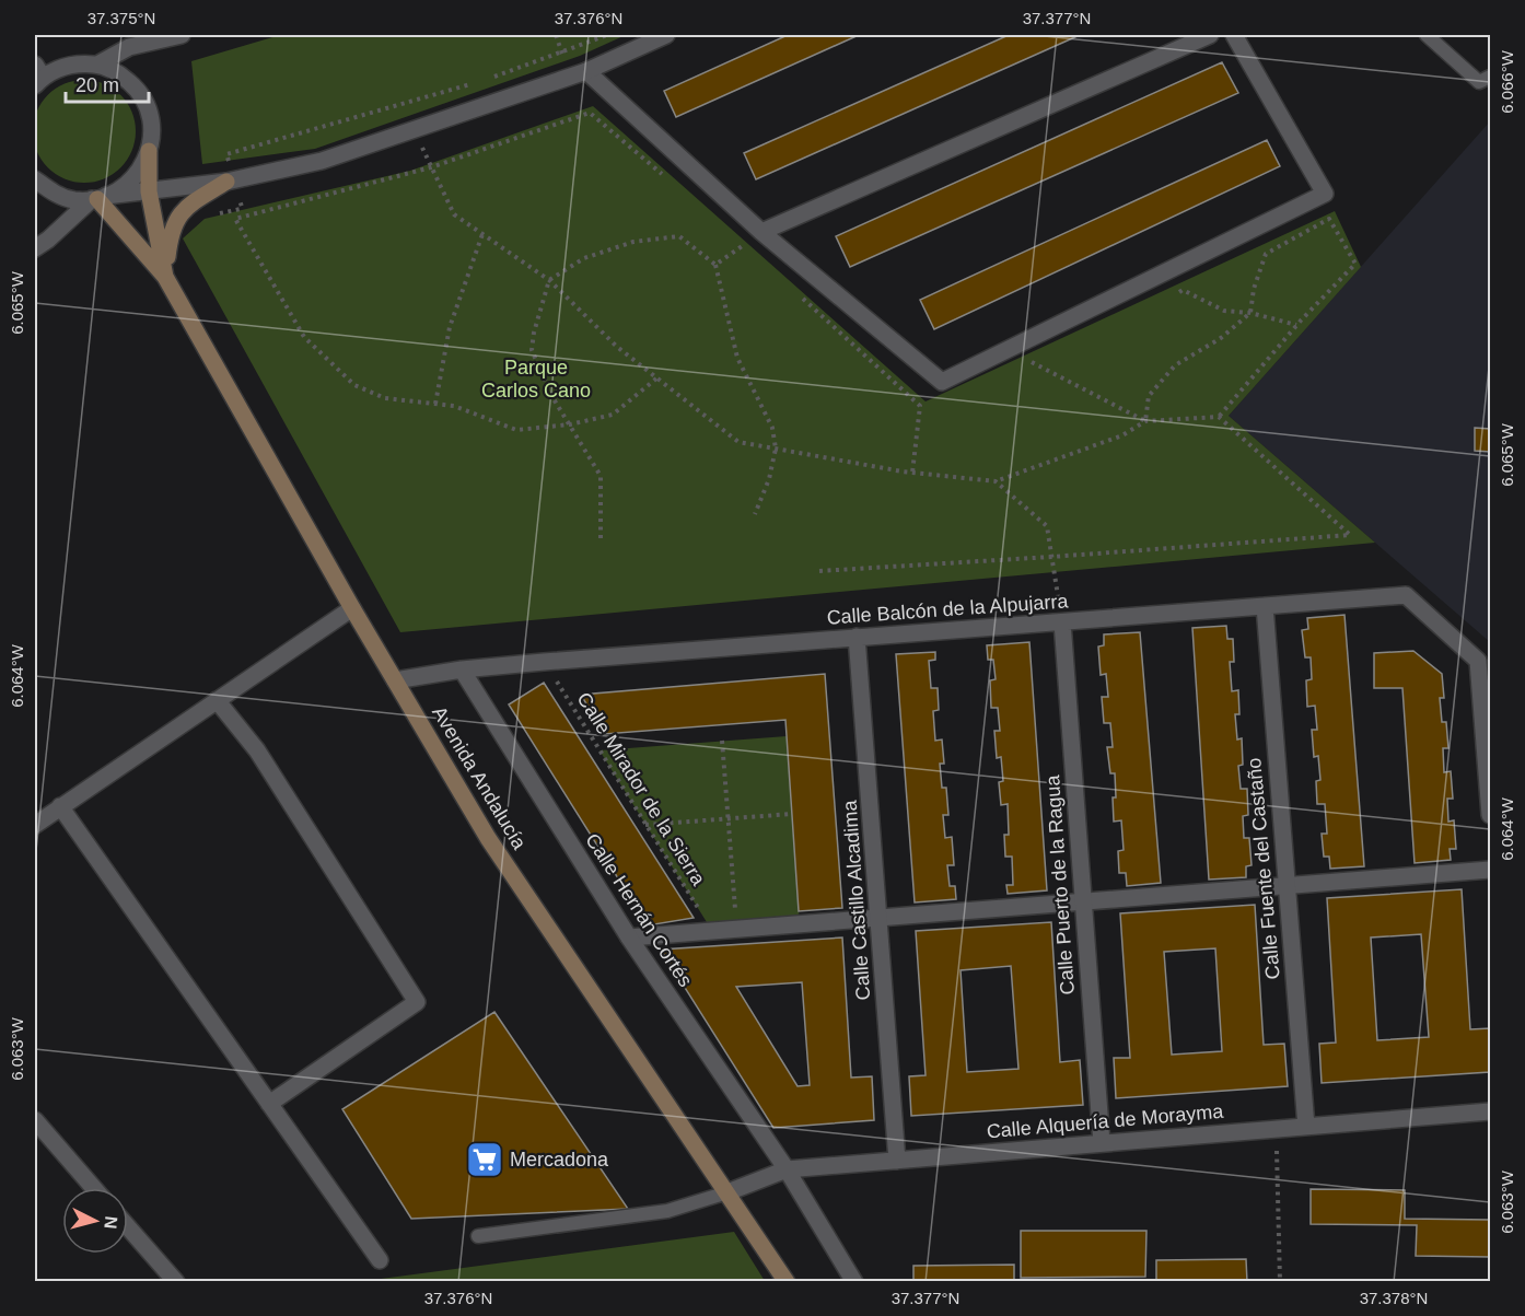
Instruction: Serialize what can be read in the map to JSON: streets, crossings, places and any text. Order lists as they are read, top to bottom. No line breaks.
{"streets":{"main road":["Avenida Andalucía"],"street":["Calle Balcón de la Alpujarra","Calle Fuente del Castaño","Calle Puerto de la Ragua","Calle Castillo Alcadima","Calle Hernán Cortés","Calle Alquería de Morayma"],"path":["Calle Mirador de la Sierra"]},"crossings":[["Calle Balcón de la Alpujarra","Avenida Andalucía"],["Calle Balcón de la Alpujarra","Calle Mirador de la Sierra"],["Calle Balcón de la Alpujarra","Calle Fuente del Castaño"],["Calle Balcón de la Alpujarra","Calle Puerto de la Ragua"],["Calle Balcón de la Alpujarra","Calle Castillo Alcadima"],["Calle Balcón de la Alpujarra","Calle Hernán Cortés"],["Avenida Andalucía","Calle Alquería de Morayma"],["Calle Fuente del Castaño","Calle Alquería de Morayma"],["Calle Puerto de la Ragua","Calle Alquería de Morayma"],["Calle Castillo Alcadima","Calle Alquería de Morayma"],["Calle Hernán Cortés","Calle Alquería de Morayma"]],"parks":["Parque Carlos Cano"],"places":{"supermarket":["Mercadona"]},"scale_bar":"20 m","north":"right","coordinates":["37.375°N","37.376°N","37.377°N","6.066°W","6.065°W","6.064°W","6.063°W","37.378°N"]}
